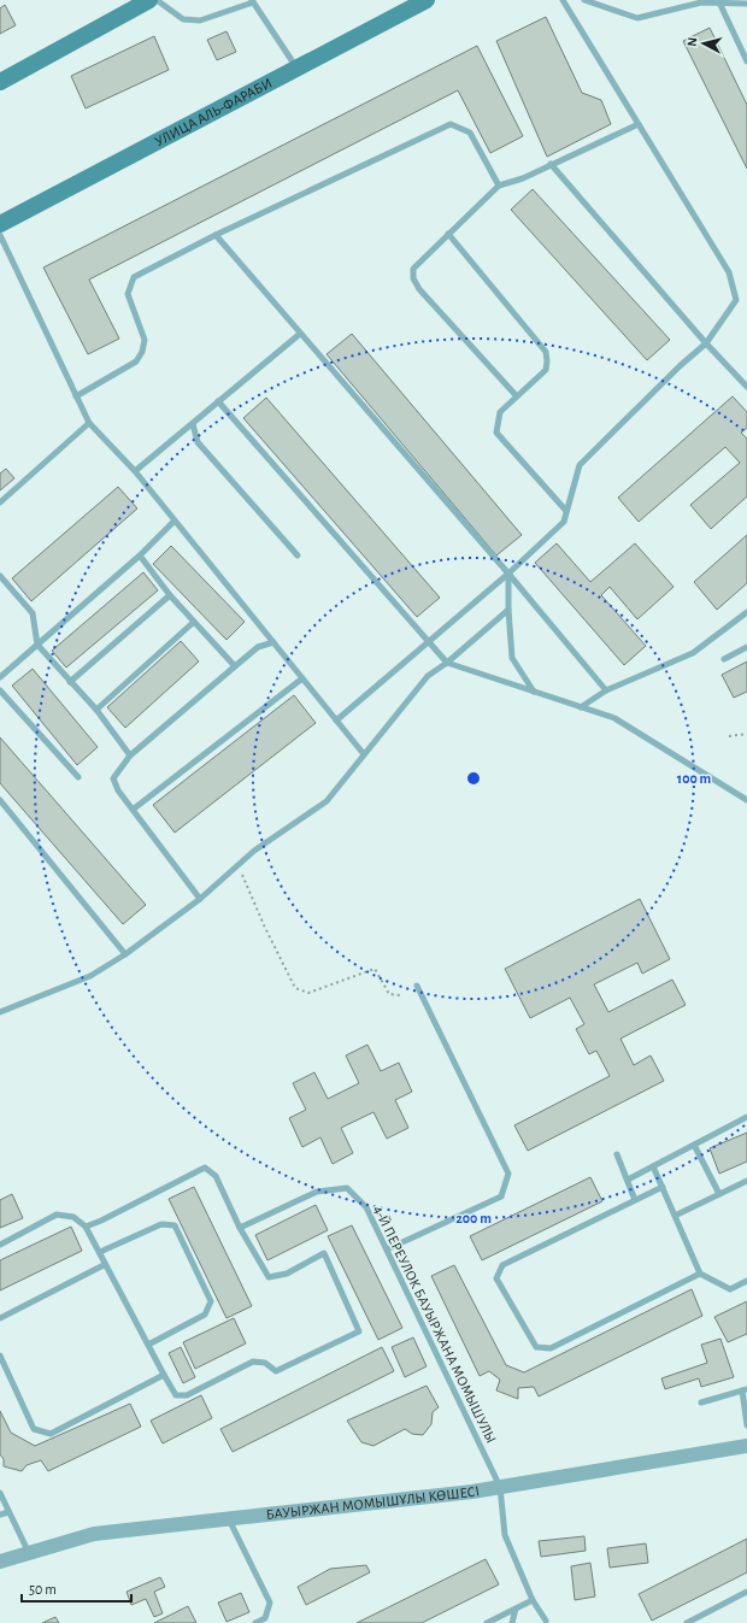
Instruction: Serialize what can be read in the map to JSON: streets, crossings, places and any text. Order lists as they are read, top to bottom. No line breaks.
{"streets":{"main road":["УЛИЦА АЛЬ-ФАРАБИ"],"street":["БАУЫРЖАН МОМЫШҰЛЫ КӨШЕСІ"],"lane":["4-Й ПЕРЕУЛОК БАУЫРЖАНА МОМЫШУЛЫ"]},"crossings":[["4-Й ПЕРЕУЛОК БАУЫРЖАНА МОМЫШУЛЫ","БАУЫРЖАН МОМЫШҰЛЫ КӨШЕСІ"]],"scale_bar":"50 m","north":"left","rings":["100 m","200 m"]}
